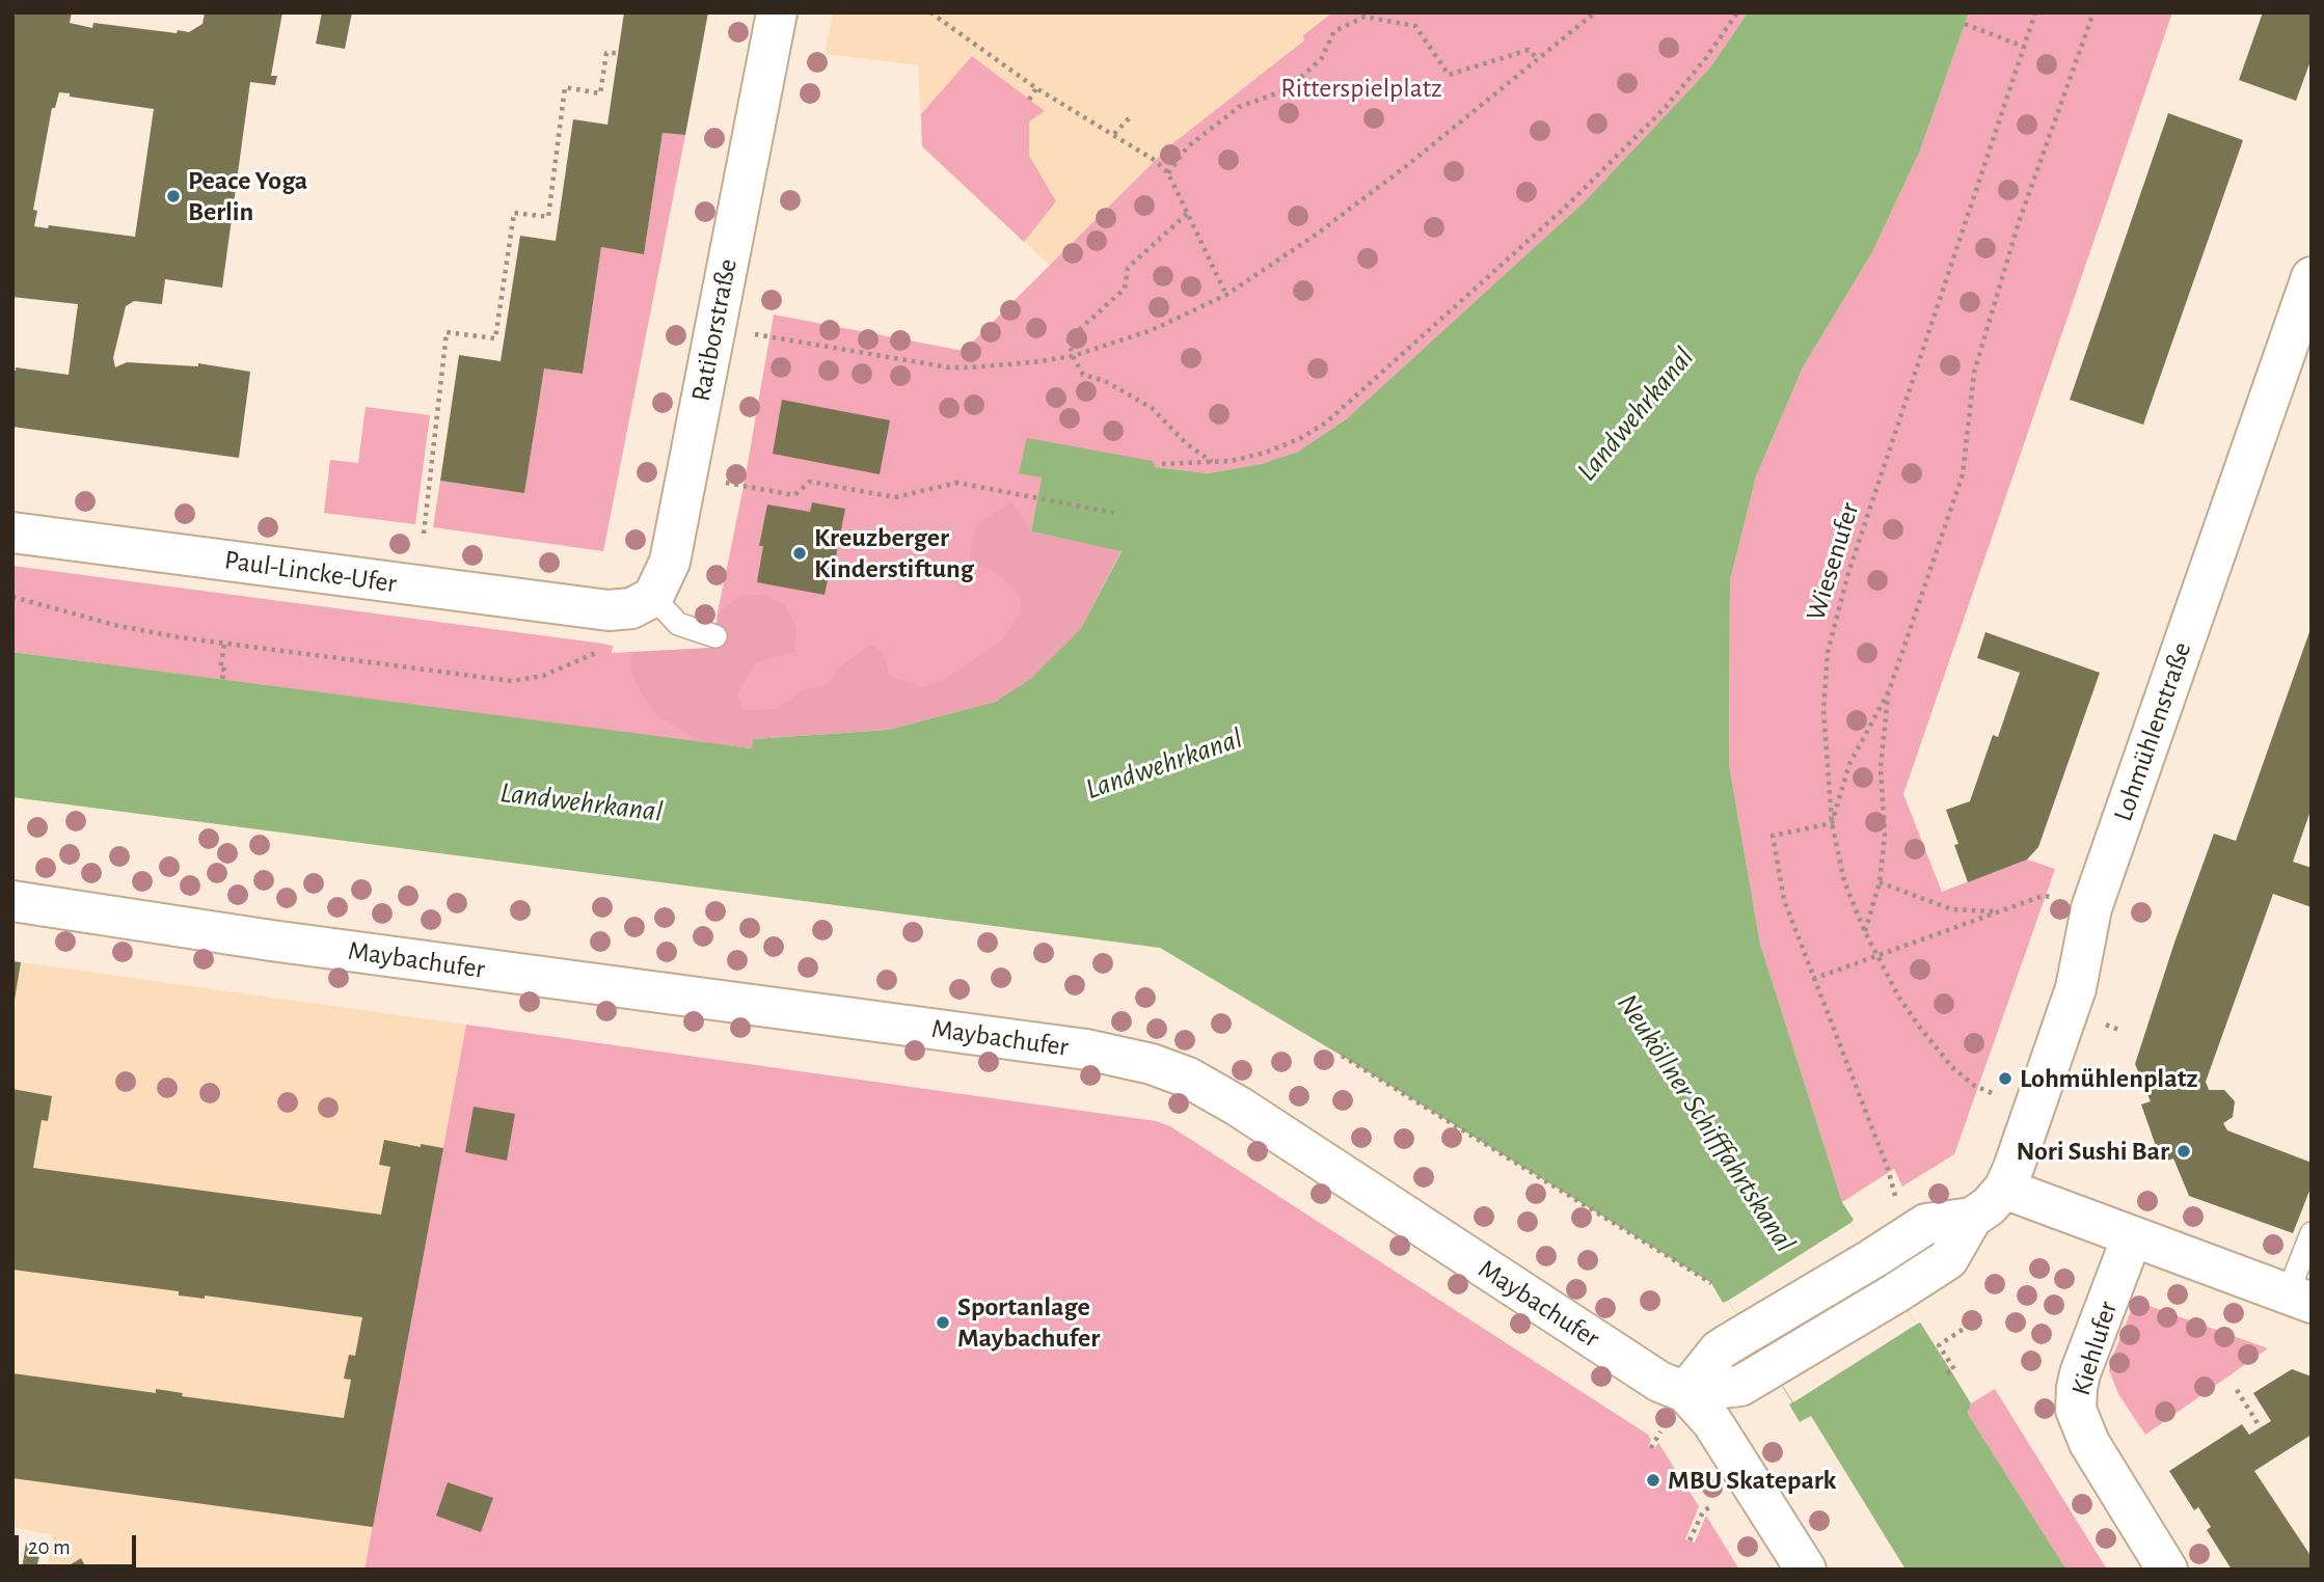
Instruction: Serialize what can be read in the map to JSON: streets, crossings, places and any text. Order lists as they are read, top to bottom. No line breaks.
{"streets":{"street":["Ratiborstraße","Paul-Lincke-Ufer","Lohmühlenstraße","Maybachufer","Kiehlufer"],"path":["Wiesenufer"]},"crossings":[["Ratiborstraße","Paul-Lincke-Ufer"]],"water":["Landwehrkanal","Neuköllner Schifffahrtskanal"],"parks":["Ritterspielplatz"],"places":["Peace Yoga Berlin","Kreuzberger Kinderstiftung","Lohmühlenplatz","Nori Sushi Bar","Sportanlage Maybachufer","MBU Skatepark"],"scale_bar":"20 m"}
